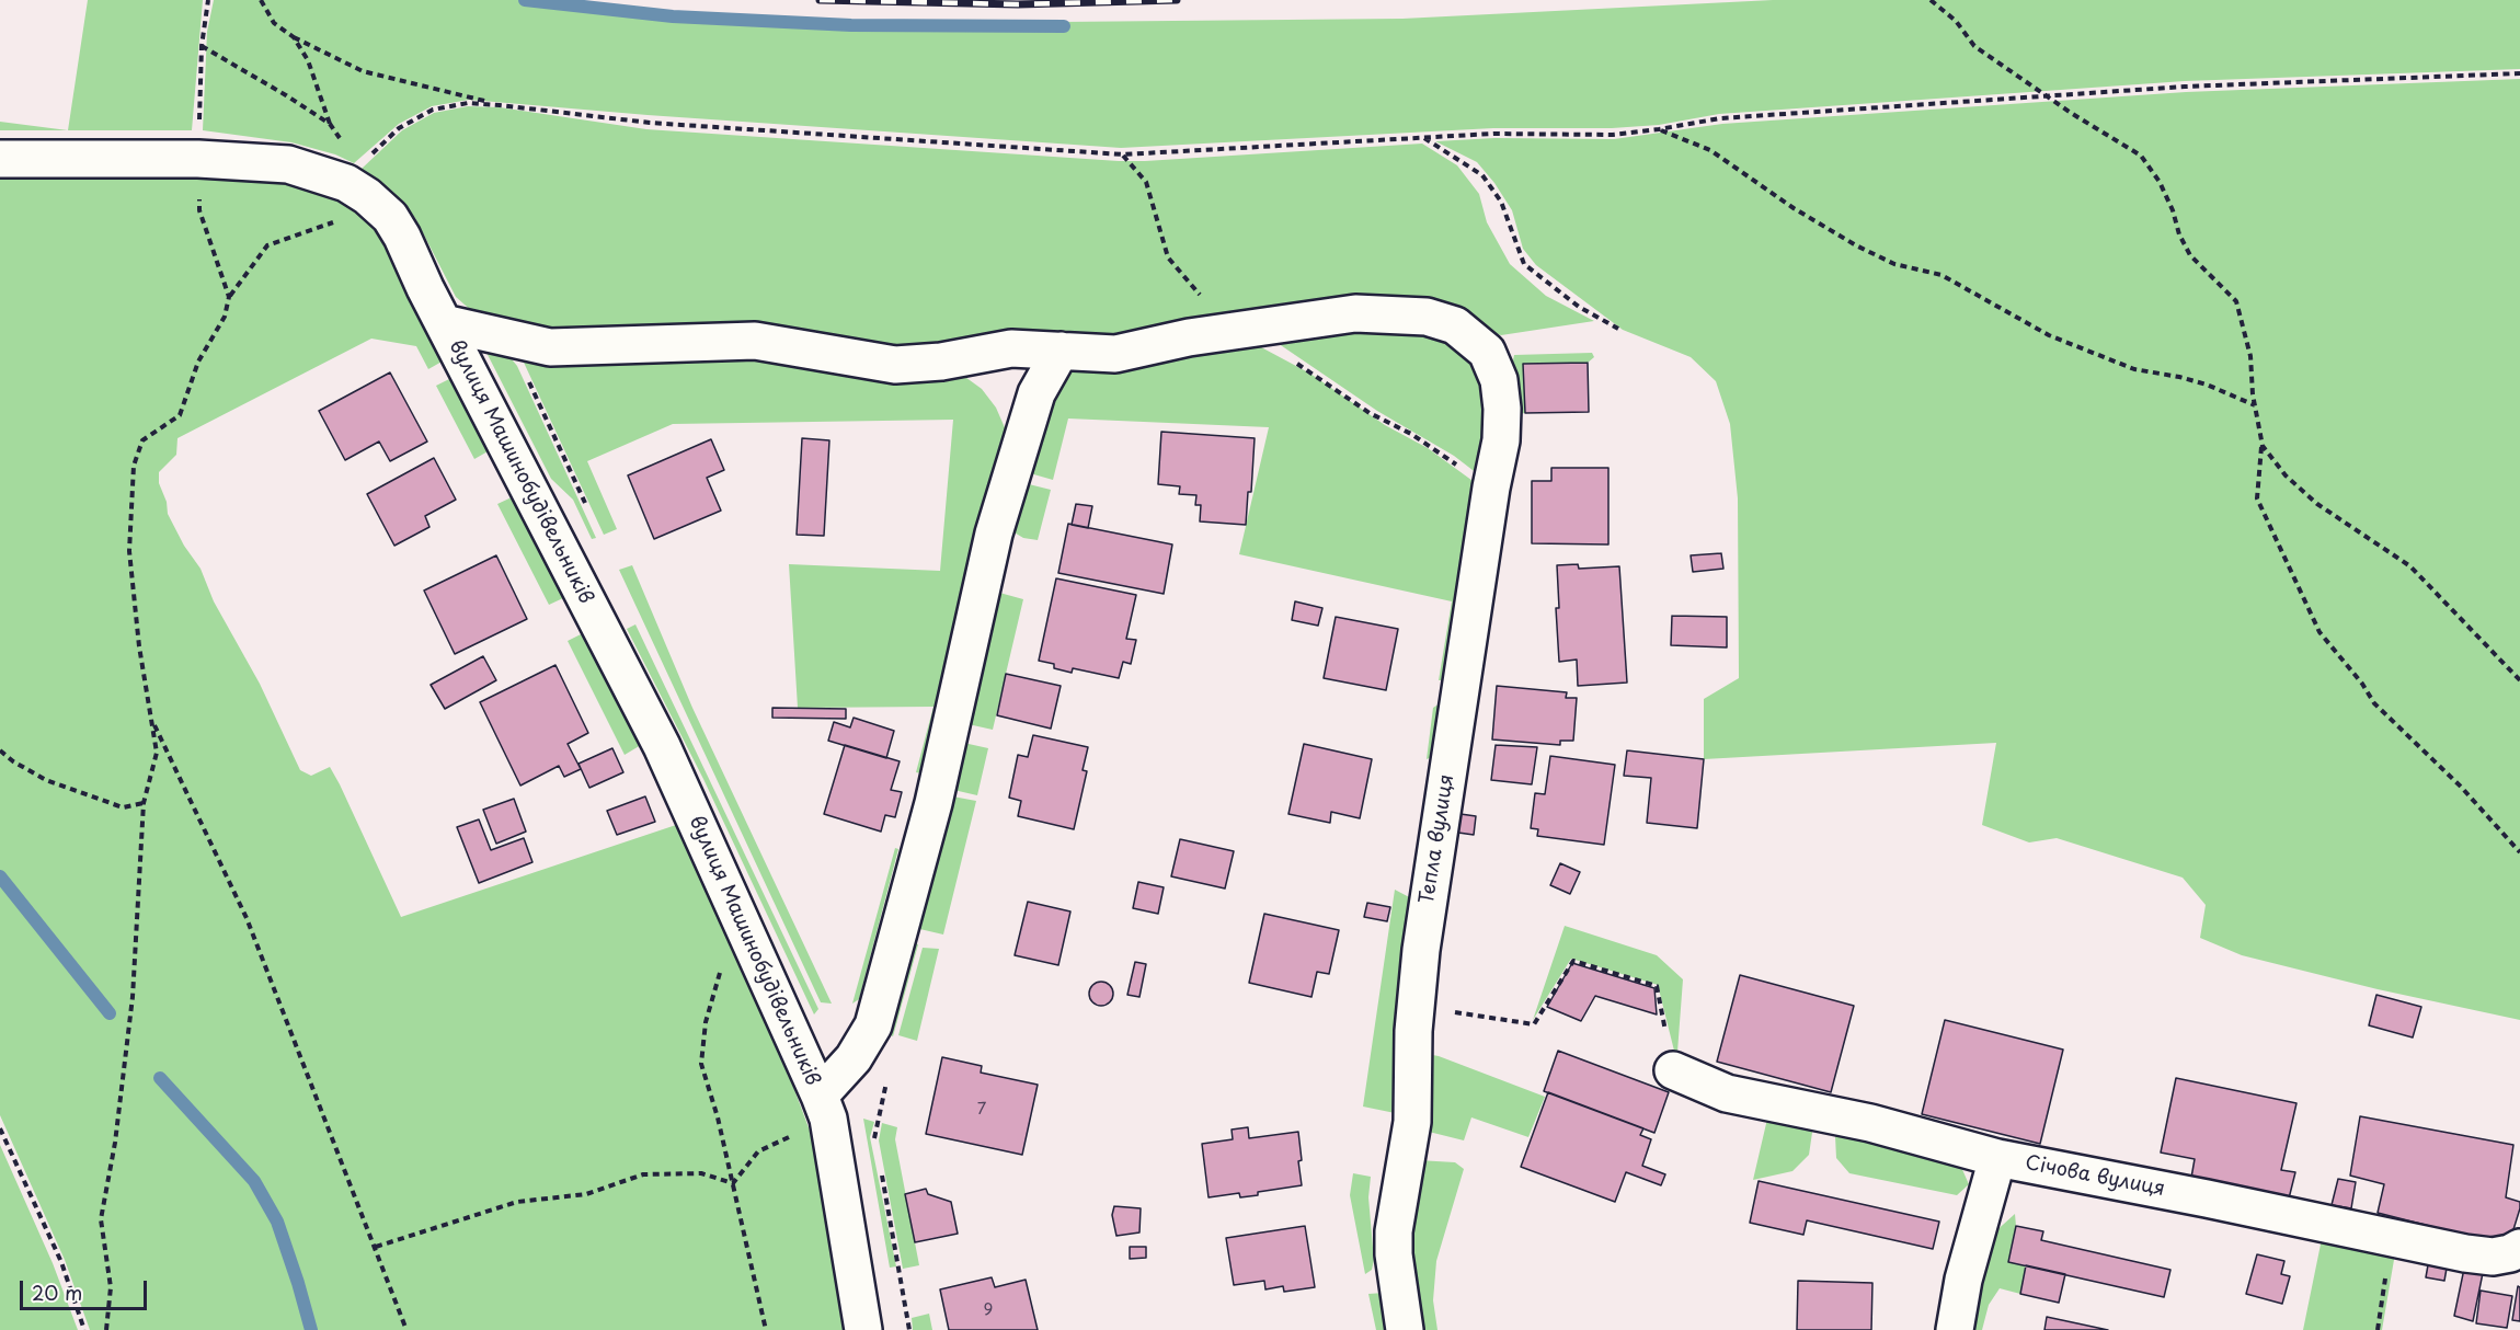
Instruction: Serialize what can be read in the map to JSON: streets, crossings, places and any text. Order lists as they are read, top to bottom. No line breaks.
{"streets":{"street":["вулиця Машинобудівельників","Тепла вулиця","Січова вулиця"]},"crossings":[["вулиця Машинобудівельників","Тепла вулиця"]],"house_numbers":["7","9"],"scale_bar":"20 m"}
